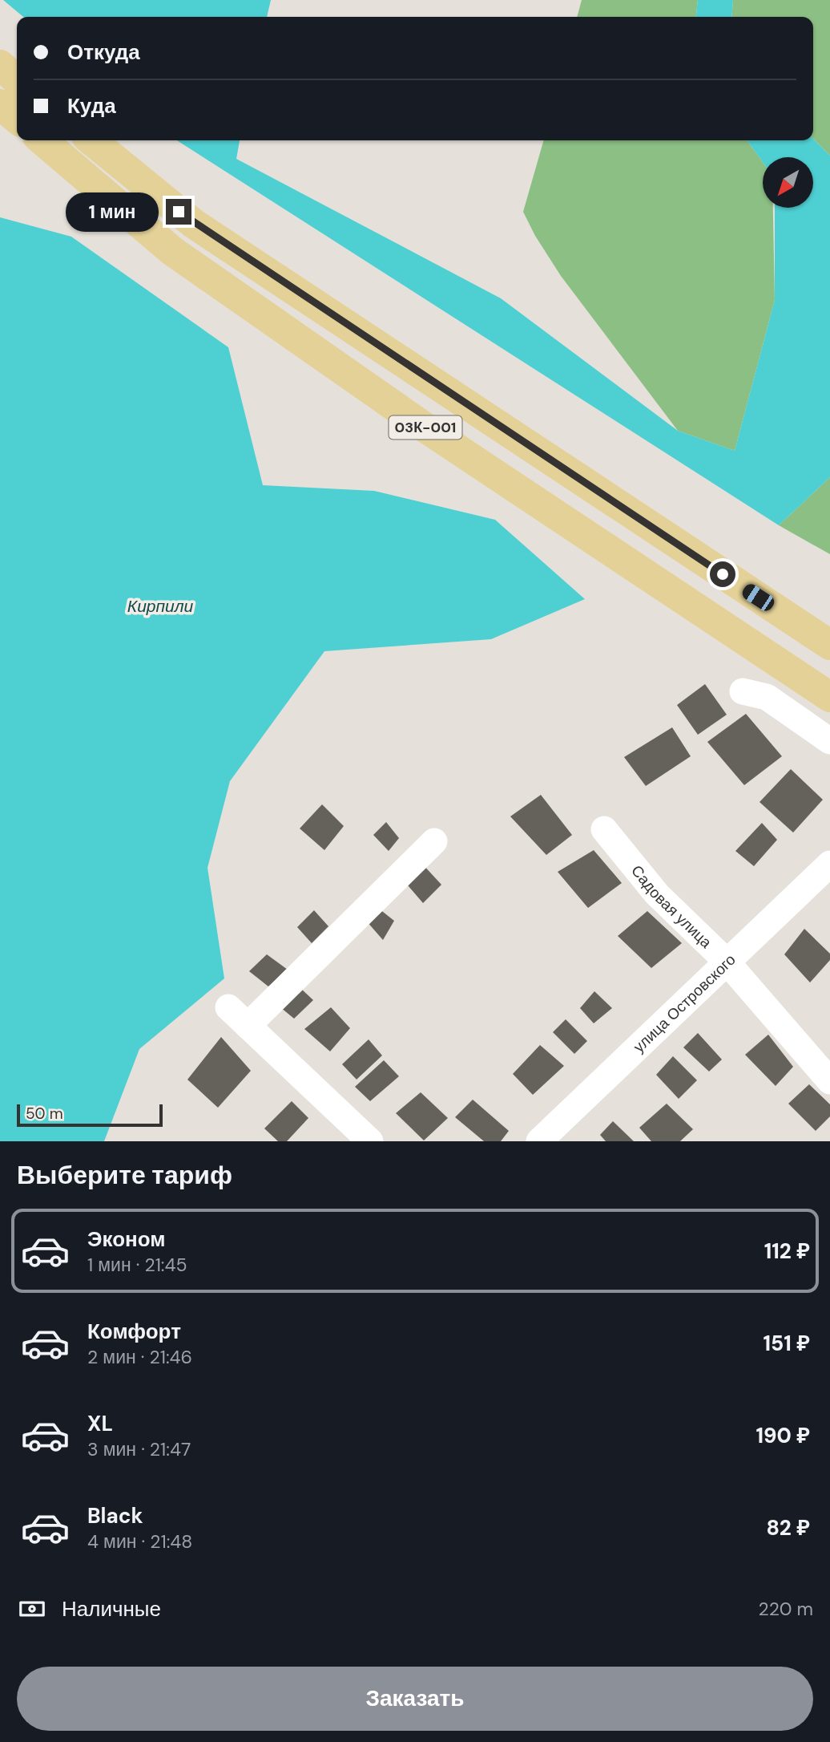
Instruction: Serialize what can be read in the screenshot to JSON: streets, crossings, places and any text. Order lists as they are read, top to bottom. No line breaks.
{"streets":{"main road":["03К-001"],"street":["Садовая улица","улица Островского"]},"crossings":[["Садовая улица","улица Островского"]],"water":["Кирпили"],"scale_bar":"50 m","north":"bottom left","page":{"banner":["Откуда","Куда"],"bubble":"1 мин","scale":"50 m","heading":"Выберите тариф","list":[{"name":"Эконом","note":"1 мин · 21:45","value":"112 ₽"},{"name":"Комфорт","note":"2 мин · 21:46","value":"151 ₽"},{"name":"XL","note":"3 мин · 21:47","value":"190 ₽"},{"name":"Black","note":"4 мин · 21:48","value":"82 ₽"}],"pay":["Наличные","220 m"],"buttons":"Заказать"}}
